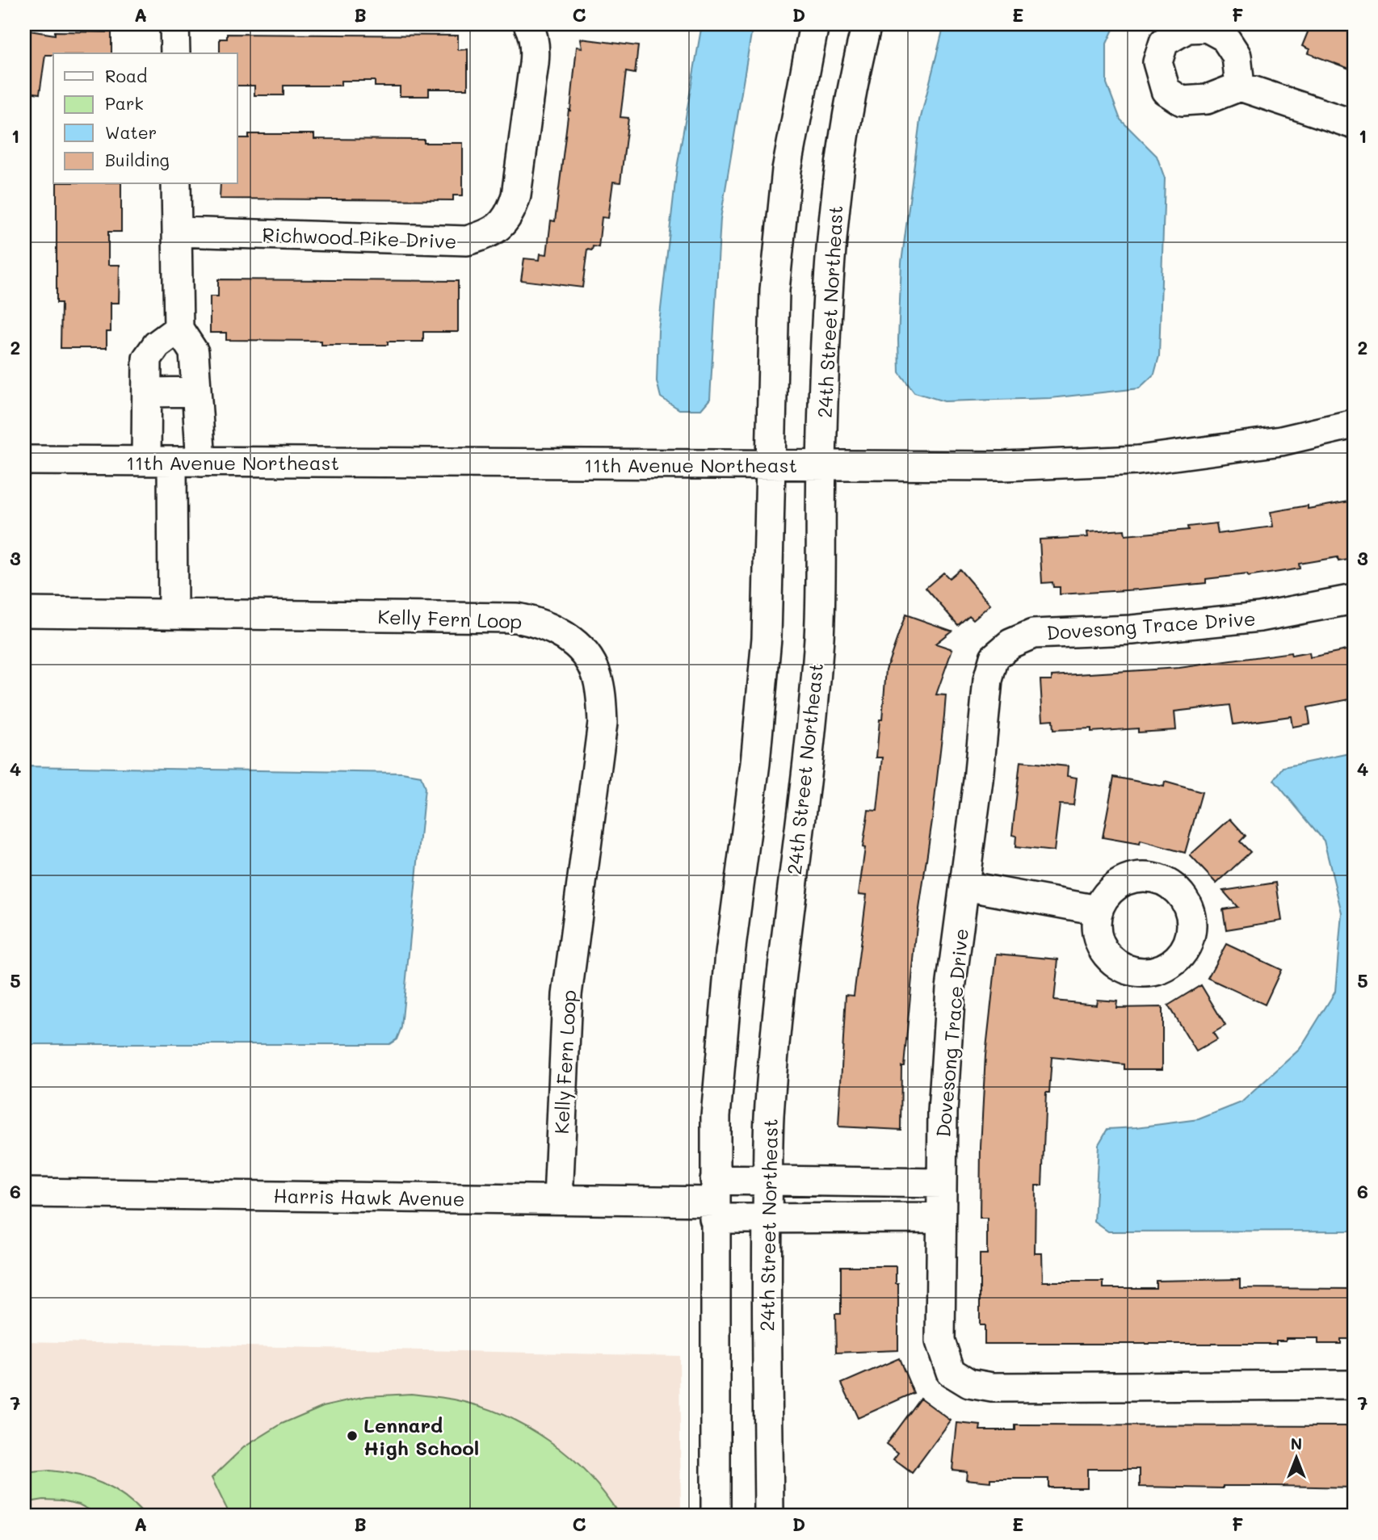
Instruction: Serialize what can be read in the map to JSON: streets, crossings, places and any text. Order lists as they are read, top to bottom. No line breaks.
{"streets":{"street":["Richwood Pike Drive","24th Street Northeast","11th Avenue Northeast","Kelly Fern Loop","Dovesong Trace Drive","Harris Hawk Avenue"]},"crossings":[["24th Street Northeast","11th Avenue Northeast"],["Kelly Fern Loop","Harris Hawk Avenue"]],"places":["Lennard High School"],"legend":["Road","Park","Water","Building"],"north":"top","grid":{"columns":["A","B","C","D","E","F"],"rows":["1","2","3","4","5","6","7"]}}
